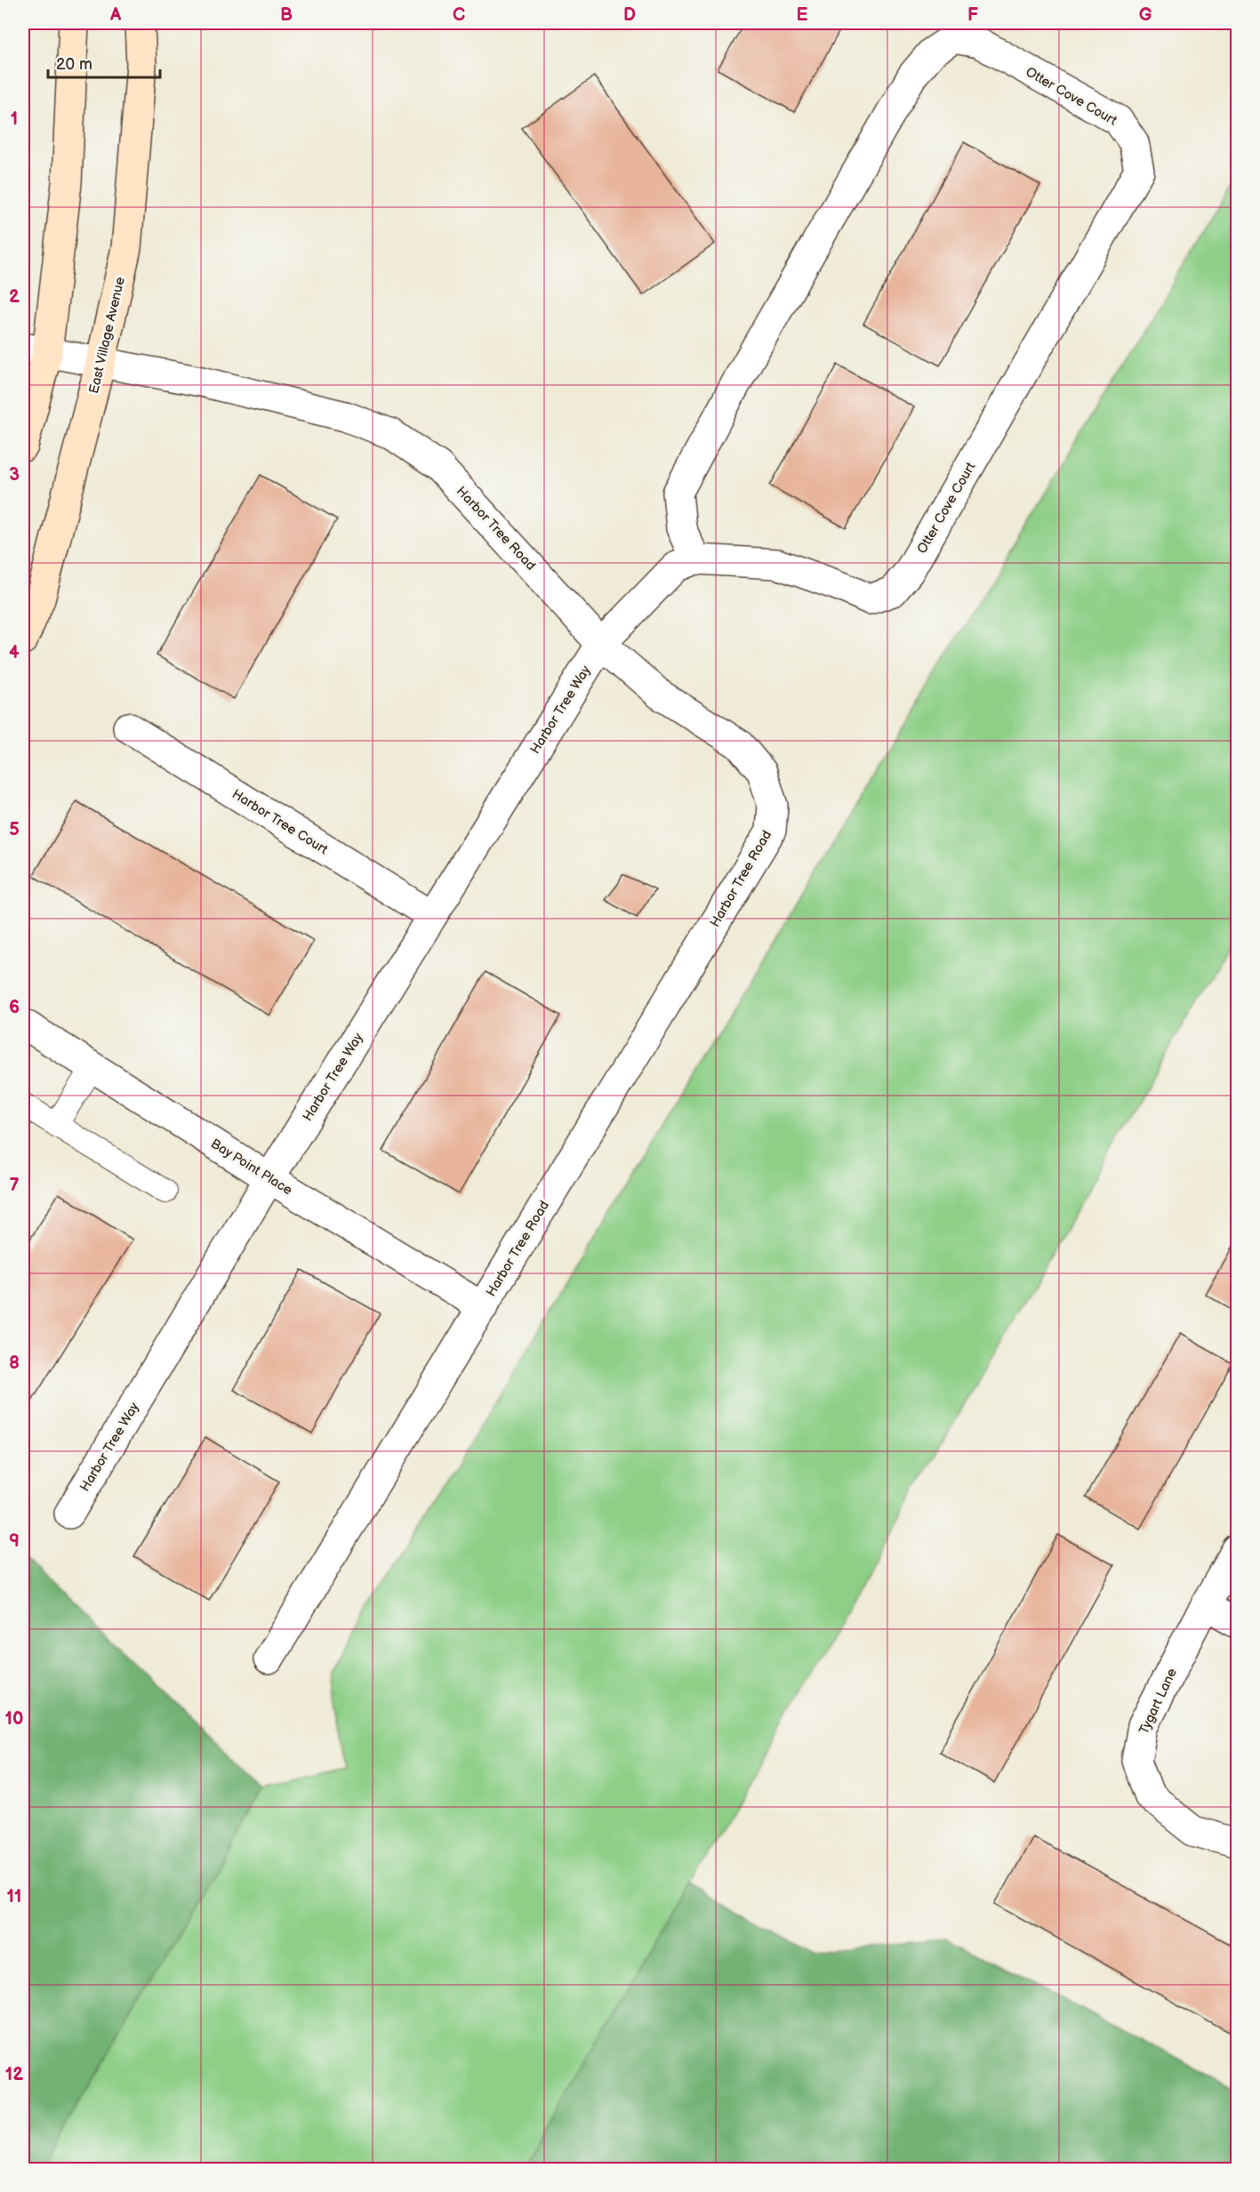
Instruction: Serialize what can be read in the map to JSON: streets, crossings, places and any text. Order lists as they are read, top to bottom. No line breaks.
{"streets":{"street":["Otter Cove Court","East Village Avenue","Harbor Tree Road","Harbor Tree Way","Harbor Tree Court","Bay Point Place","Tygart Lane"]},"crossings":[["East Village Avenue","Harbor Tree Road"],["Harbor Tree Road","Harbor Tree Way"],["Harbor Tree Road","Bay Point Place"],["Harbor Tree Way","Harbor Tree Court"],["Harbor Tree Way","Bay Point Place"]],"scale_bar":"20 m","grid":{"columns":["A","B","C","D","E","F","G"],"rows":["1","2","3","4","5","6","7","8","9","10","11","12"]}}
